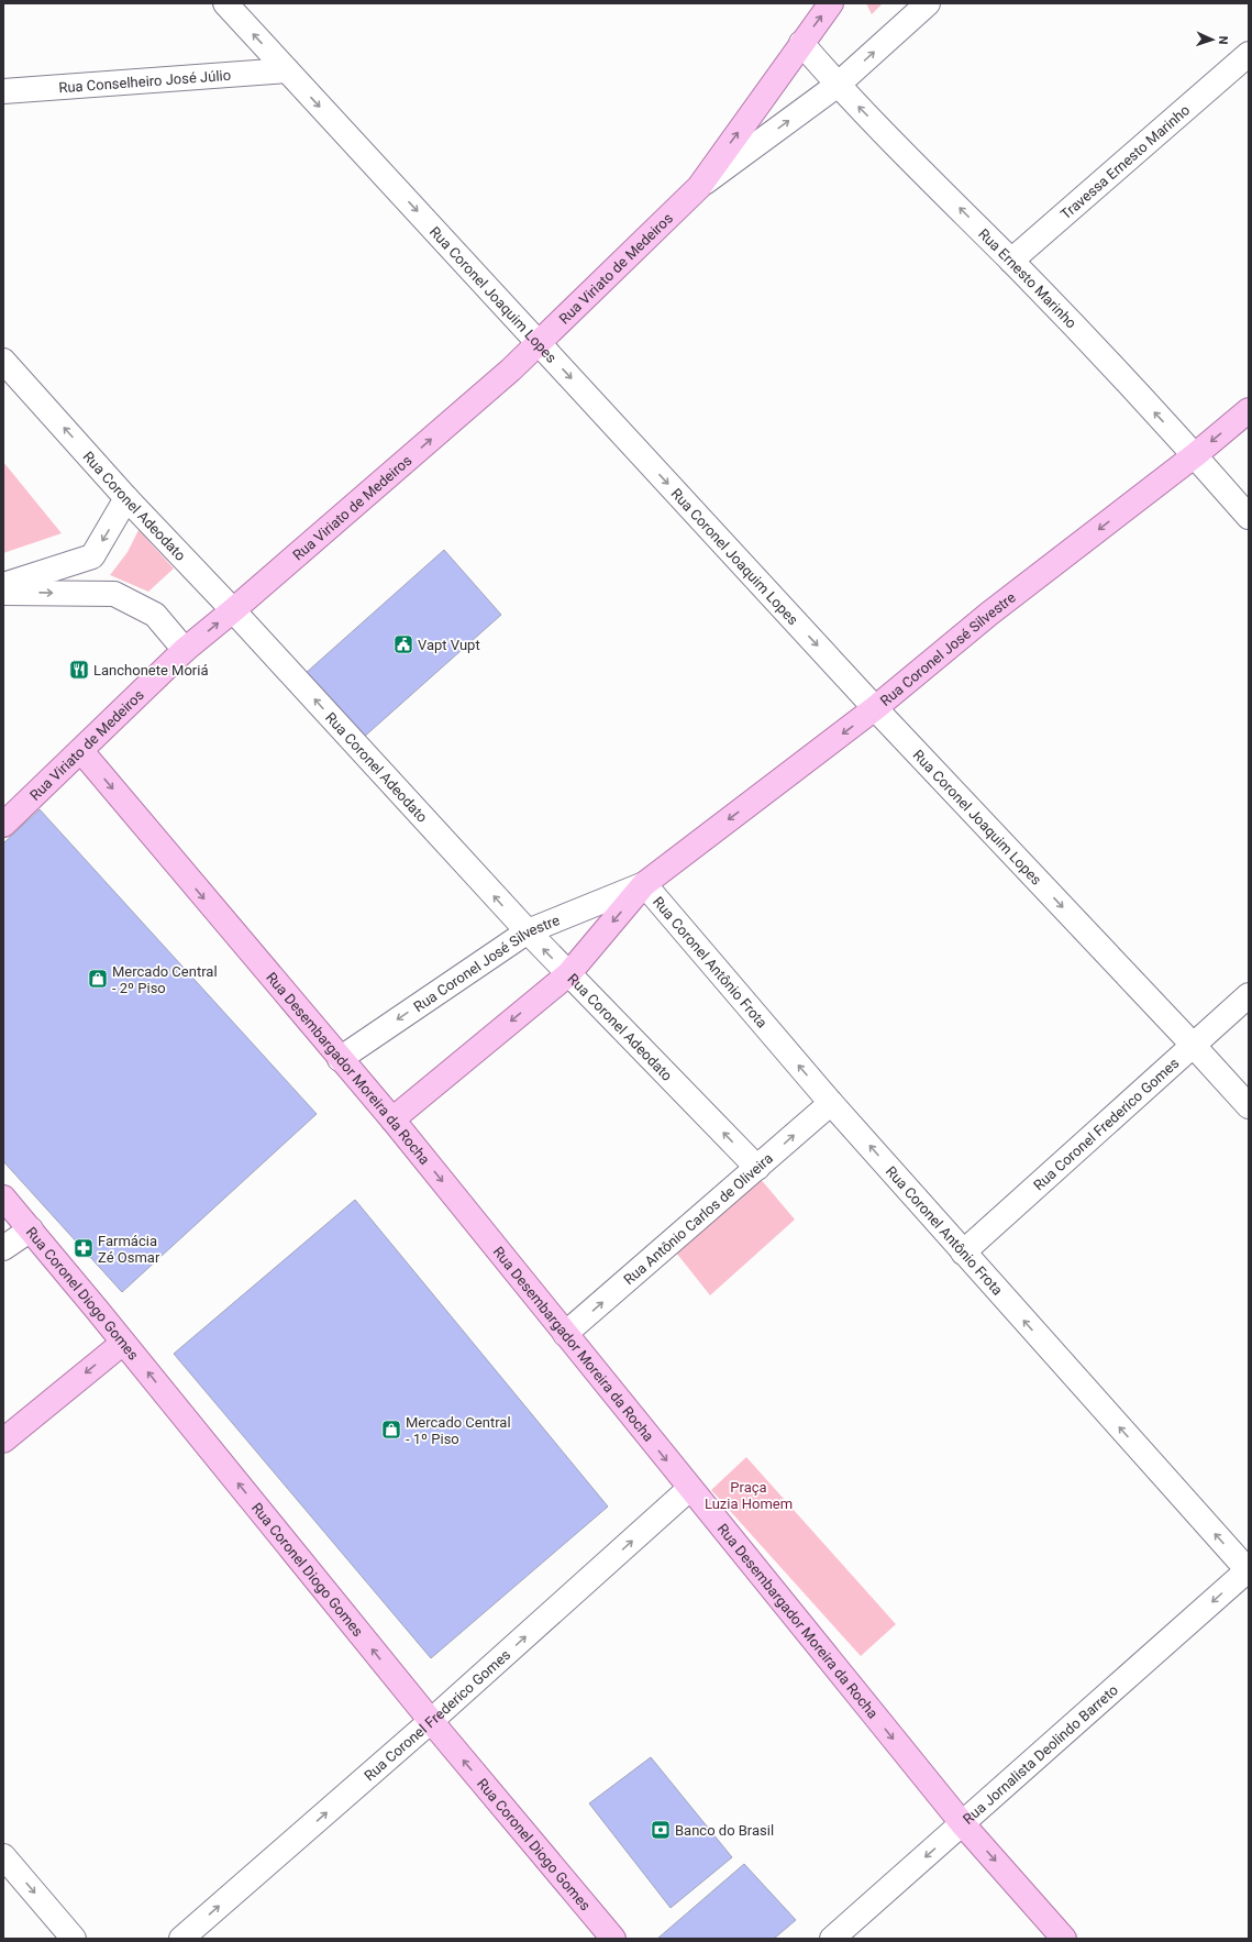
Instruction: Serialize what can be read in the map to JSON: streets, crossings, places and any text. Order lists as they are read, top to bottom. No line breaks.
{"streets":{"main road":["Rua Viriato de Medeiros","Rua Coronel José Silvestre","Rua Desembargador Moreira da Rocha","Rua Coronel Diogo Gomes"],"street":["Rua Conselheiro José Júlio","Travessa Ernesto Marinho","Rua Ernesto Marinho","Rua Coronel Joaquim Lopes","Rua Coronel Adeodato","Rua Coronel Antônio Frota","Rua Coronel Frederico Gomes","Rua Antônio Carlos de Oliveira","Rua Jornalista Deolindo Barreto"]},"crossings":[["Rua Conselheiro José Júlio","Rua Coronel Joaquim Lopes"],["Travessa Ernesto Marinho","Rua Ernesto Marinho"],["Rua Viriato de Medeiros","Rua Ernesto Marinho"],["Rua Viriato de Medeiros","Rua Coronel Joaquim Lopes"],["Rua Viriato de Medeiros","Rua Coronel Adeodato"],["Rua Viriato de Medeiros","Rua Desembargador Moreira da Rocha"],["Rua Ernesto Marinho","Rua Coronel José Silvestre"],["Rua Coronel Joaquim Lopes","Rua Coronel José Silvestre"],["Rua Coronel Joaquim Lopes","Rua Coronel Frederico Gomes"],["Rua Coronel Adeodato","Rua Coronel José Silvestre"],["Rua Coronel Adeodato","Rua Antônio Carlos de Oliveira"],["Rua Coronel José Silvestre","Rua Coronel Antônio Frota"],["Rua Coronel José Silvestre","Rua Desembargador Moreira da Rocha"],["Rua Coronel Antônio Frota","Rua Coronel Frederico Gomes"],["Rua Coronel Antônio Frota","Rua Antônio Carlos de Oliveira"],["Rua Coronel Antônio Frota","Rua Jornalista Deolindo Barreto"],["Rua Desembargador Moreira da Rocha","Rua Coronel Frederico Gomes"],["Rua Desembargador Moreira da Rocha","Rua Antônio Carlos de Oliveira"],["Rua Desembargador Moreira da Rocha","Rua Jornalista Deolindo Barreto"],["Rua Coronel Frederico Gomes","Rua Coronel Diogo Gomes"]],"one_way":["Rua Viriato de Medeiros","Rua Ernesto Marinho","Rua Coronel Joaquim Lopes","Rua Coronel Adeodato","Rua Coronel José Silvestre","Rua Coronel Antônio Frota","Rua Desembargador Moreira da Rocha","Rua Coronel Frederico Gomes","Rua Antônio Carlos de Oliveira","Rua Coronel Diogo Gomes","Rua Jornalista Deolindo Barreto"],"parks":["Praça Luzia Homem"],"places":{"public building":["Vapt Vupt"],"restaurant":["Lanchonete Moriá"],"shop":["Mercado Central - 2º Piso","Mercado Central - 1º Piso"],"pharmacy":["Farmácia Zé Osmar"],"bank":["Banco do Brasil"]},"north":"right"}
